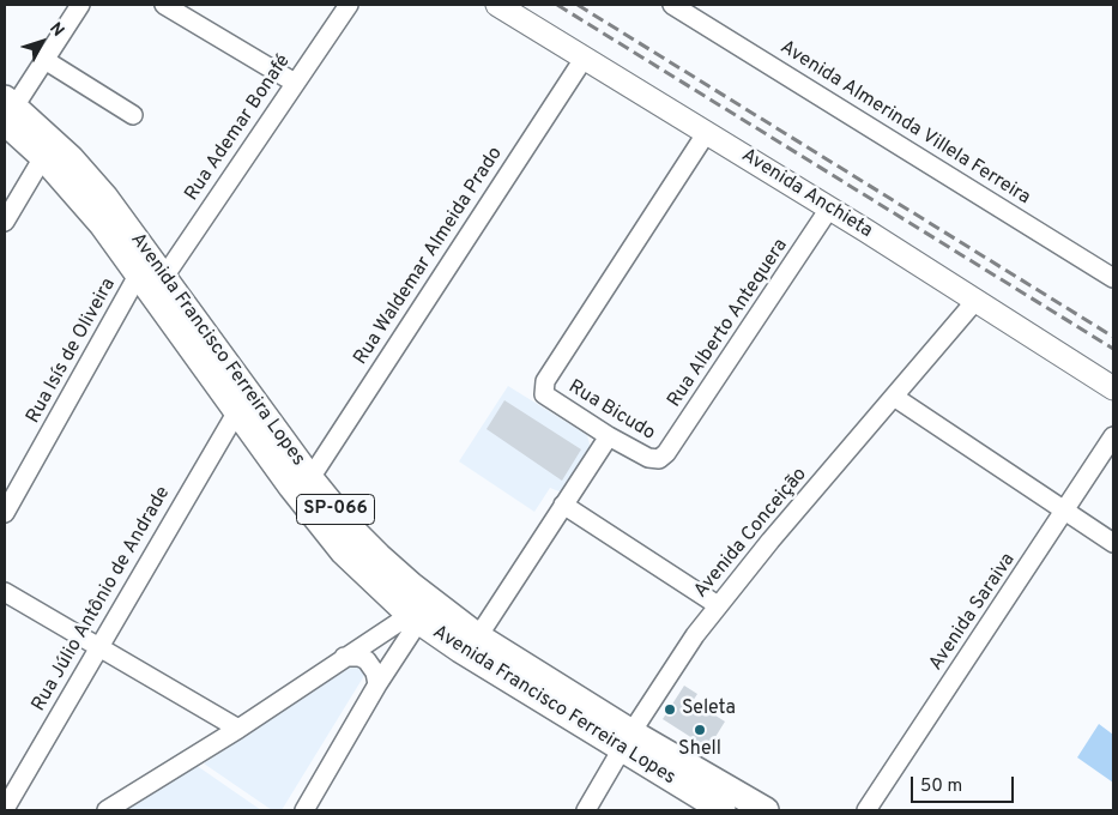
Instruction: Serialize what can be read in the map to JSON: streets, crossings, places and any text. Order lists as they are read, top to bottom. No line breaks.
{"streets":{"highway":["Avenida Francisco Ferreira Lopes","SP-066"],"main road":["Avenida Anchieta"],"street":["Avenida Almerinda Villela Ferreira","Rua Ademar Bonafé","Rua Waldemar Almeida Prado","Rua Alberto Antequera","Rua Isís de Oliveira","Rua Bicudo","Avenida Conceição","Rua Júlio Antônio de Andrade","Avenida Saraiva"]},"crossings":[["Rua Ademar Bonafé","Avenida Francisco Ferreira Lopes"],["Rua Ademar Bonafé","Rua Isís de Oliveira"],["Avenida Anchieta","Rua Waldemar Almeida Prado"],["Avenida Anchieta","Rua Alberto Antequera"],["Avenida Anchieta","Rua Bicudo"],["Avenida Anchieta","Avenida Conceição"],["Rua Waldemar Almeida Prado","Avenida Francisco Ferreira Lopes"],["Rua Alberto Antequera","Rua Bicudo"],["Avenida Francisco Ferreira Lopes","Rua Isís de Oliveira"],["Avenida Francisco Ferreira Lopes","Avenida Conceição"],["Avenida Francisco Ferreira Lopes","Rua Júlio Antônio de Andrade"]],"places":["Seleta","Shell"],"scale_bar":"50 m","north":"top right"}
